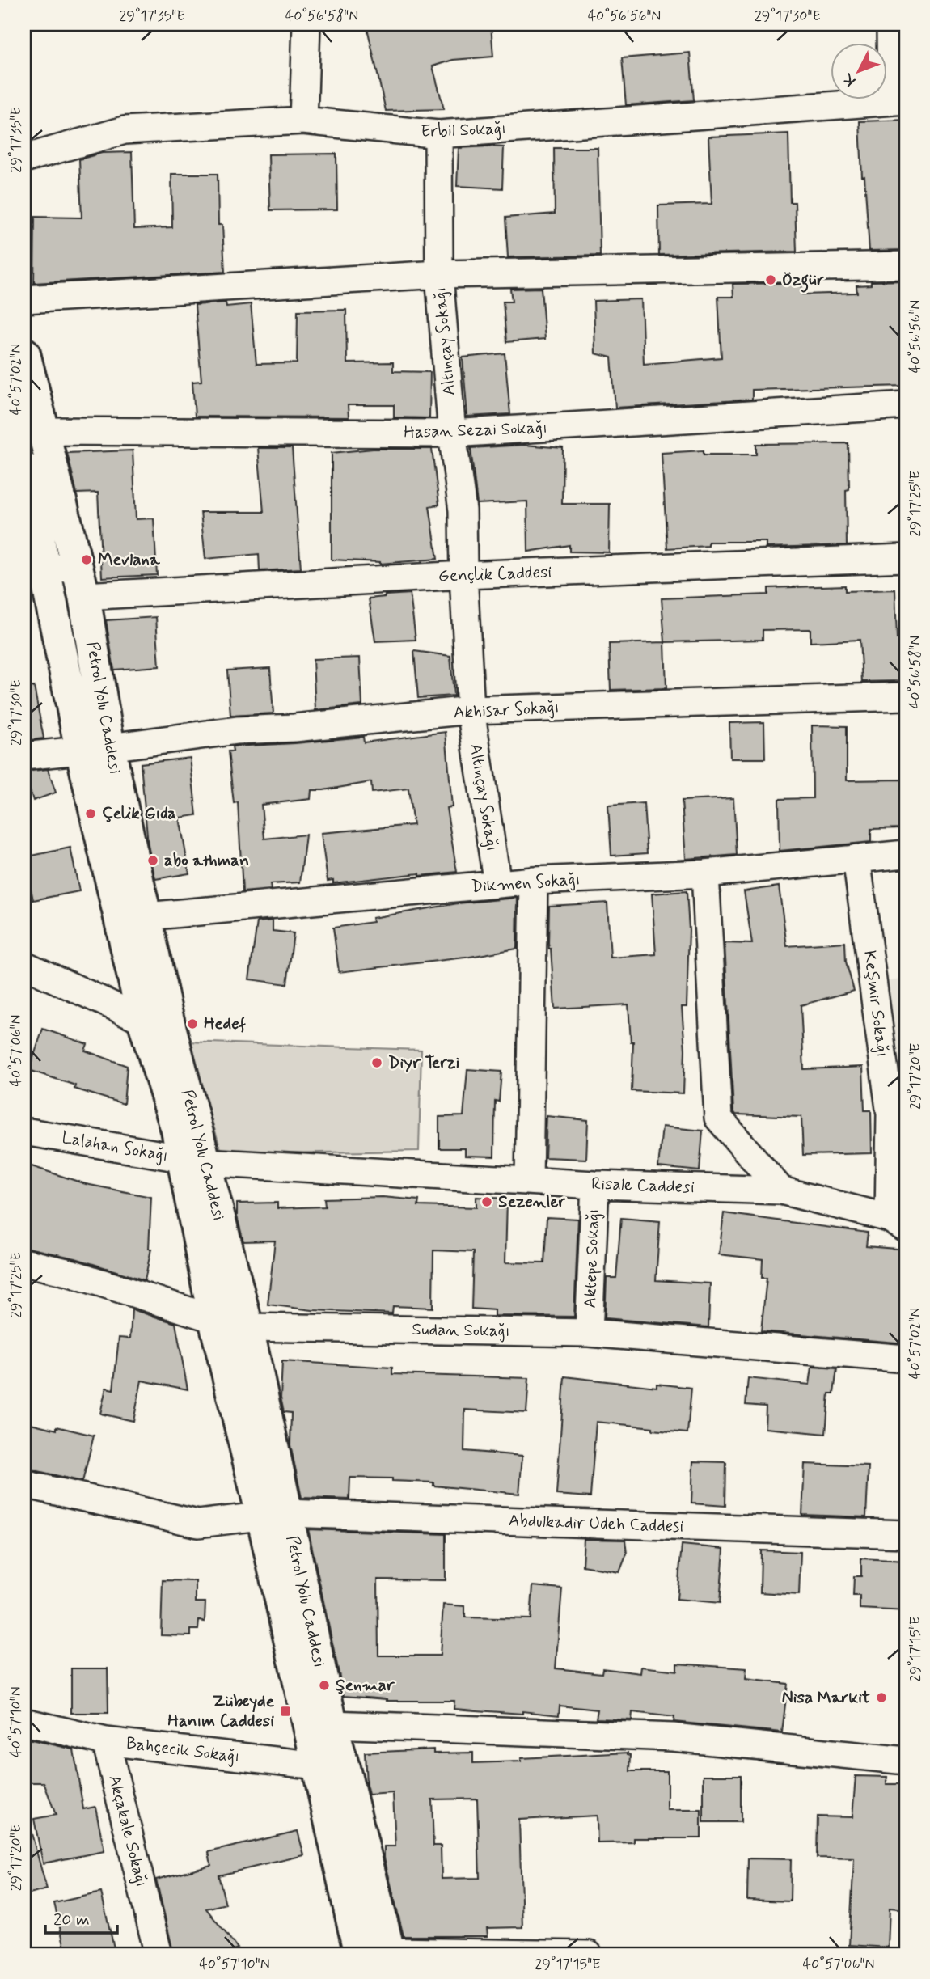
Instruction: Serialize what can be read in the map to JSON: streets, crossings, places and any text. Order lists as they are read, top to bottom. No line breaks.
{"streets":{"main road":["Petrol Yolu Caddesi"],"street":["Erbil Sokağı","Altınçay Sokağı","Hasan Sezai Sokağı","Gençlik Caddesi","Akhisar Sokağı","Dikmen Sokağı","Keşmir Sokağı","Lalahan Sokağı","Risale Caddesi","Aktepe Sokağı","Sudan Sokağı","Abdulkadir Udeh Caddesi","Bahçecik Sokağı","Akçakale Sokağı"]},"crossings":[["Erbil Sokağı","Altınçay Sokağı"],["Altınçay Sokağı","Hasan Sezai Sokağı"],["Altınçay Sokağı","Gençlik Caddesi"],["Altınçay Sokağı","Akhisar Sokağı"],["Altınçay Sokağı","Dikmen Sokağı"],["Hasan Sezai Sokağı","Petrol Yolu Caddesi"],["Gençlik Caddesi","Petrol Yolu Caddesi"],["Petrol Yolu Caddesi","Akhisar Sokağı"],["Petrol Yolu Caddesi","Dikmen Sokağı"],["Petrol Yolu Caddesi","Lalahan Sokağı"],["Petrol Yolu Caddesi","Risale Caddesi"],["Petrol Yolu Caddesi","Sudan Sokağı"],["Petrol Yolu Caddesi","Abdulkadir Udeh Caddesi"],["Petrol Yolu Caddesi","Bahçecik Sokağı"],["Dikmen Sokağı","Keşmir Sokağı"],["Keşmir Sokağı","Risale Caddesi"],["Lalahan Sokağı","Risale Caddesi"],["Risale Caddesi","Aktepe Sokağı"],["Aktepe Sokağı","Sudan Sokağı"],["Bahçecik Sokağı","Akçakale Sokağı"]],"places":{"other":["Özgür","Mevlana","Çelik Gıda","abo athman","Hedef","Diyr Terzi","Sezenler","Şenmar","Nisa Markit"],"transit":["Zübeyde Hanım Caddesi"]},"scale_bar":"20 m","north":"bottom left","coordinates":["29°17'35\"E","40°56'58\"N","40°56'56\"N","29°17'30\"E","40°57'02\"N","29°17'25\"E","40°57'06\"N","29°17'20\"E","29°17'15\"E","40°57'10\"N"]}
